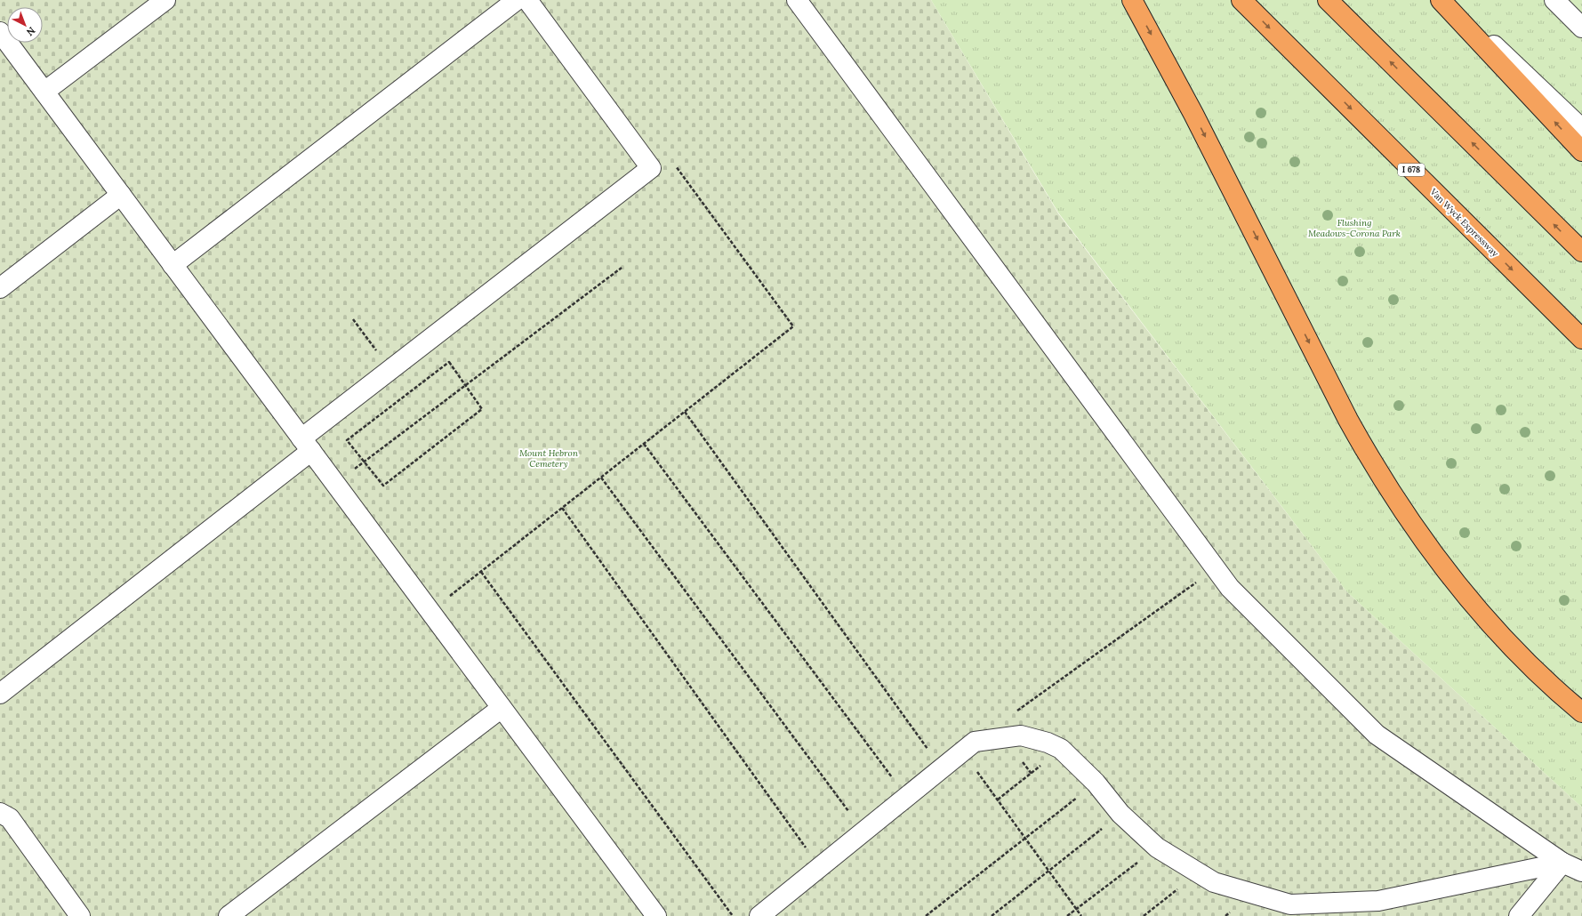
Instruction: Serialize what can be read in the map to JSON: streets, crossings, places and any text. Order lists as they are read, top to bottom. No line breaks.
{"streets":{"highway":["I 678","Van Wyck Expressway"]},"parks":["Flushing Meadows-Corona Park","Mount Hebron Cemetery"],"north":"bottom right"}
